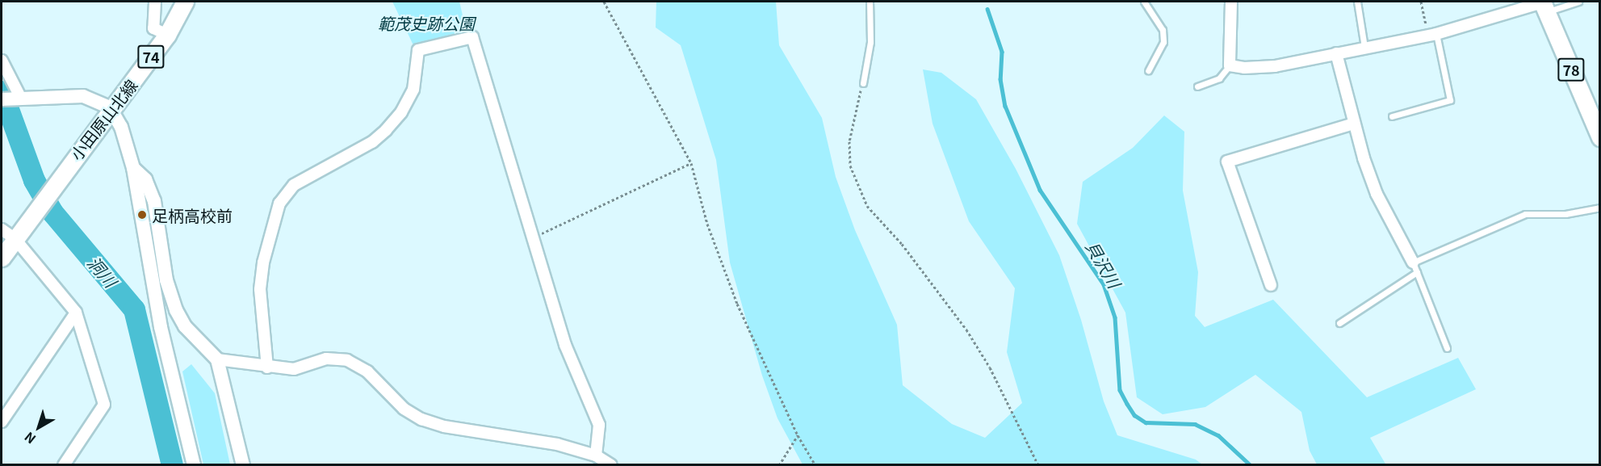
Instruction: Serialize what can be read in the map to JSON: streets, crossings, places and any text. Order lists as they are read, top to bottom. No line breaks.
{"streets":{"main road":["74","78","小田原山北線"]},"crossings":[["74","小田原山北線"]],"water":["貝沢川","洞川"],"parks":["範茂史跡公園"],"places":["足柄高校前"],"north":"bottom left"}
